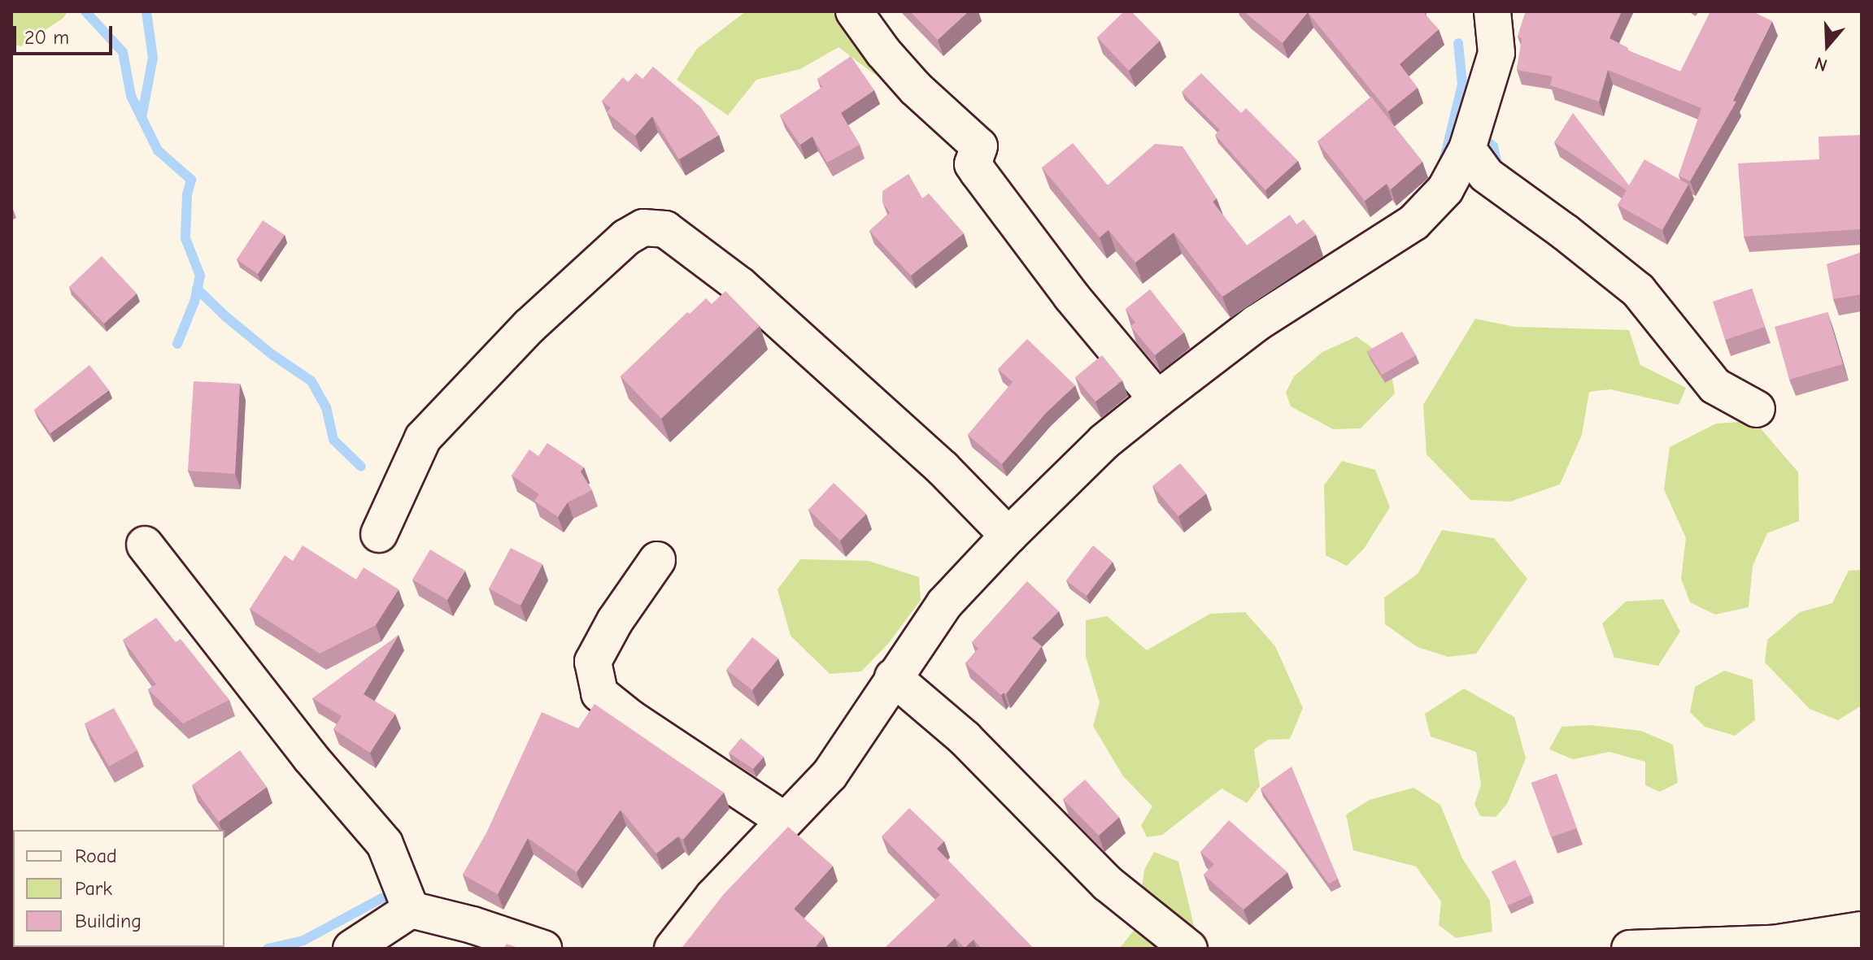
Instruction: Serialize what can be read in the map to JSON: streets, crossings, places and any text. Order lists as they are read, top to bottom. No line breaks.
{"legend":["Road","Park","Building"],"scale_bar":"20 m","north":"bottom"}
